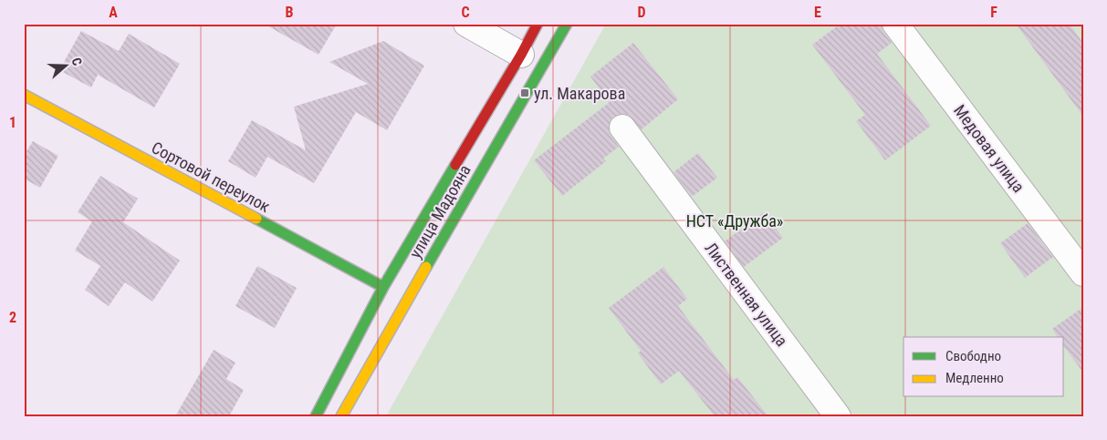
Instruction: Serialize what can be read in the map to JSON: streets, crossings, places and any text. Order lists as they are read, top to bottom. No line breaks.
{"streets":{"main road":["Сортовой переулок","улица Мадояна"],"street":["Медовая улица","Лиственная улица"]},"crossings":[["Сортовой переулок","улица Мадояна"]],"parks":["НСТ «Дружба»"],"places":{"transit":["ул. Макарова"]},"legend":["Свободно","Медленно"],"north":"right","grid":{"columns":["A","B","C","D","E","F"],"rows":["1","2"]}}
